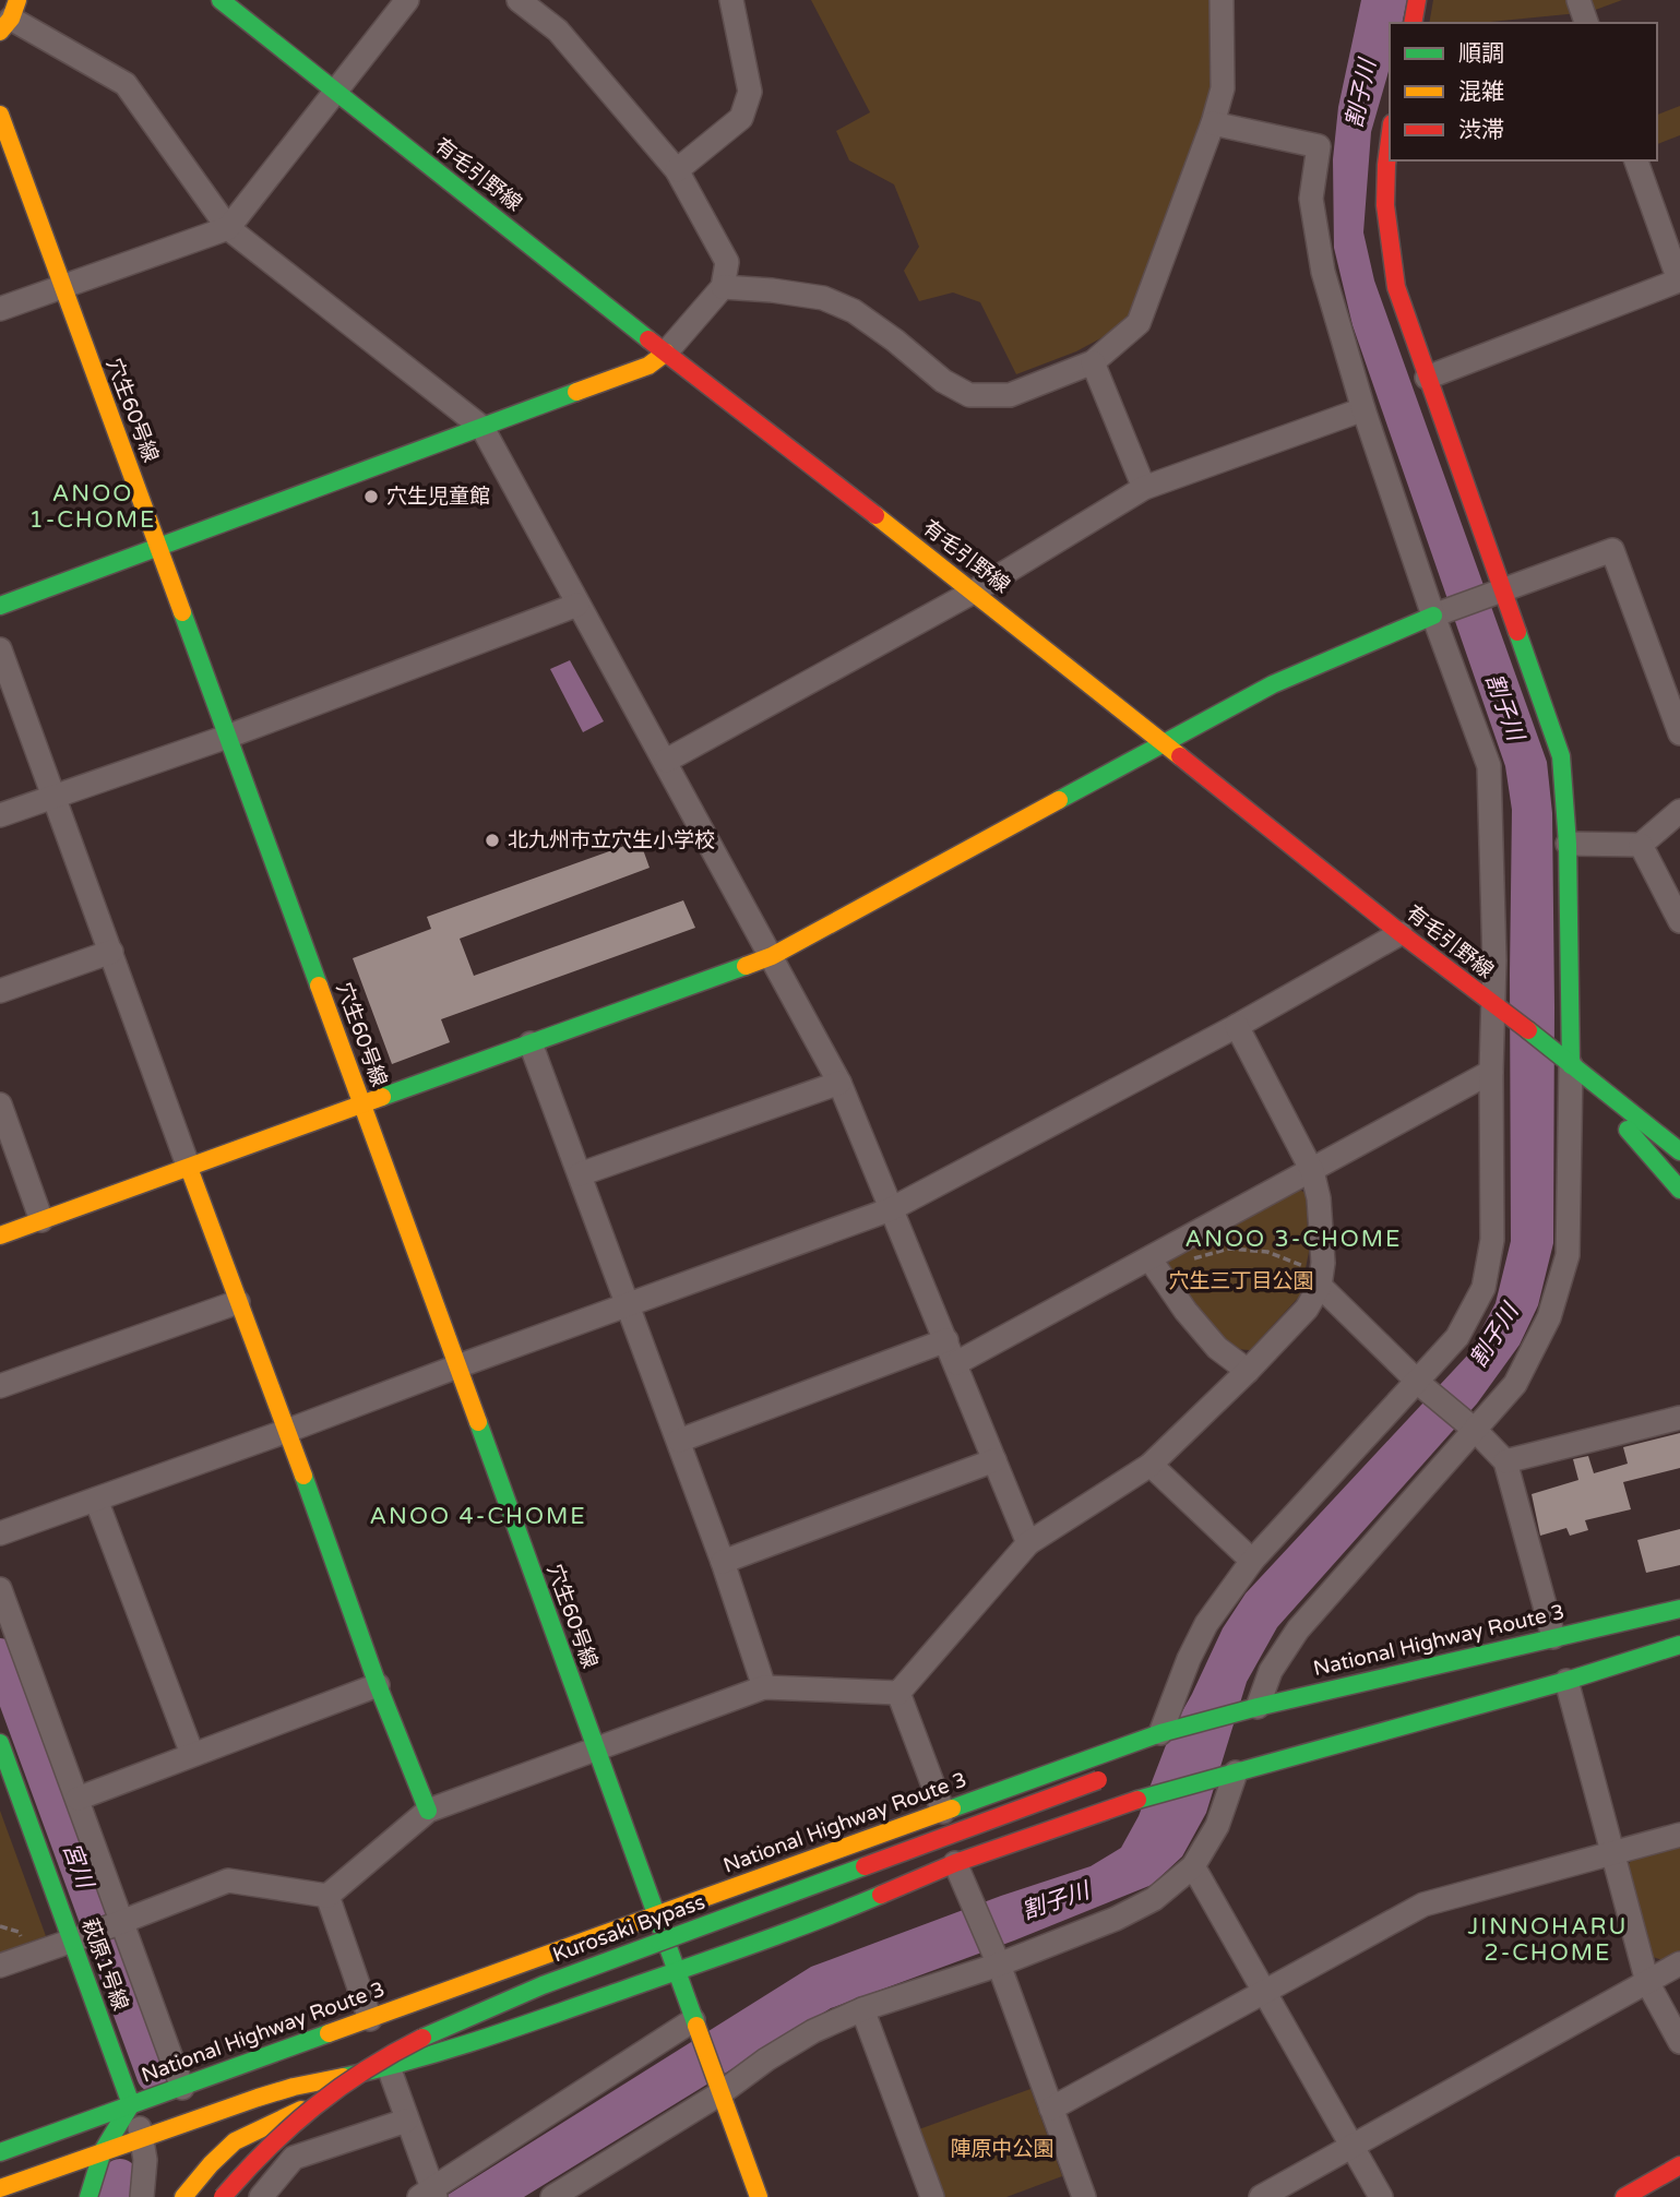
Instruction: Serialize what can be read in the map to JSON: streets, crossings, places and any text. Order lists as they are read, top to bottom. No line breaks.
{"streets":{"main road":["有毛引野線","穴生60号線","National Highway Route 3","Kurosaki Bypass","萩原1号線"]},"crossings":[["穴生60号線","National Highway Route 3"],["National Highway Route 3","萩原1号線"]],"districts":["ANOO 1-CHOME","ANOO 3-CHOME","ANOO 4-CHOME","JINNOHARU 2-CHOME"],"water":["割子川","宮川"],"parks":["穴生三丁目公園","陣原中公園"],"places":["穴生児童館","北九州市立穴生小学校"],"legend":["順調","混雑","渋滞"]}
